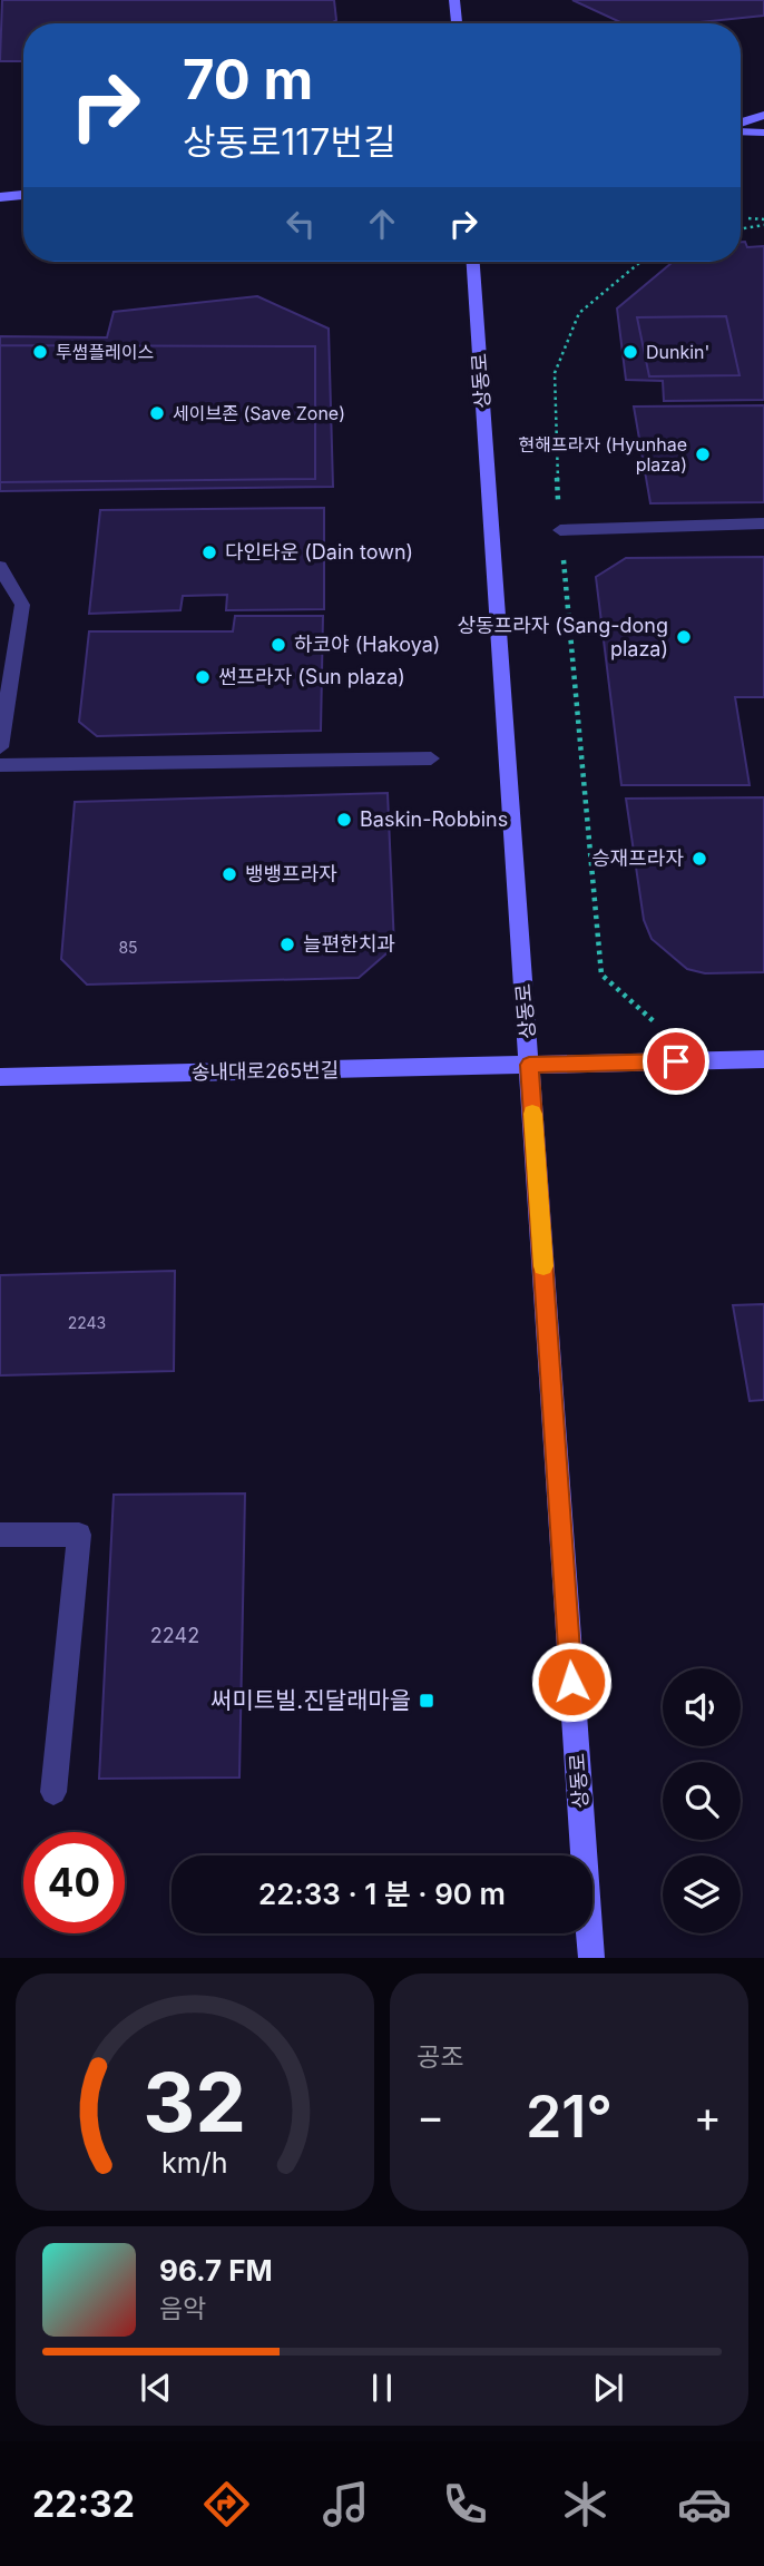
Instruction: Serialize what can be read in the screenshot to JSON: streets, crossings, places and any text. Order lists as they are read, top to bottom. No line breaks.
{"streets":{"street":["상동로","송내대로265번길"]},"crossings":[["상동로","송내대로265번길"]],"places":{"other":["투썸플레이스","Dunkin'","세이브존 (Save Zone)","현해프라자 (Hyunhae plaza)","다인타운 (Dain town)","상동프라자 (Sang-dong plaza)","하코야 (Hakoya)","썬프라자 (Sun plaza)","Baskin-Robbins","승재프라자","뱅뱅프라자","늘편한치과"],"transit":["써미트빌.진달래마을"]},"house_numbers":["85","2243","2242"],"page":{"turn":["70 m","상동로117번길"],"limit":"40","trip":"22:33 · 1 분 · 90 m","tile":"공조","heat":["−","21°","+"],"song":["96.7 FM","음악"],"tabs":"22:32","gauge":["32","km/h"]}}
